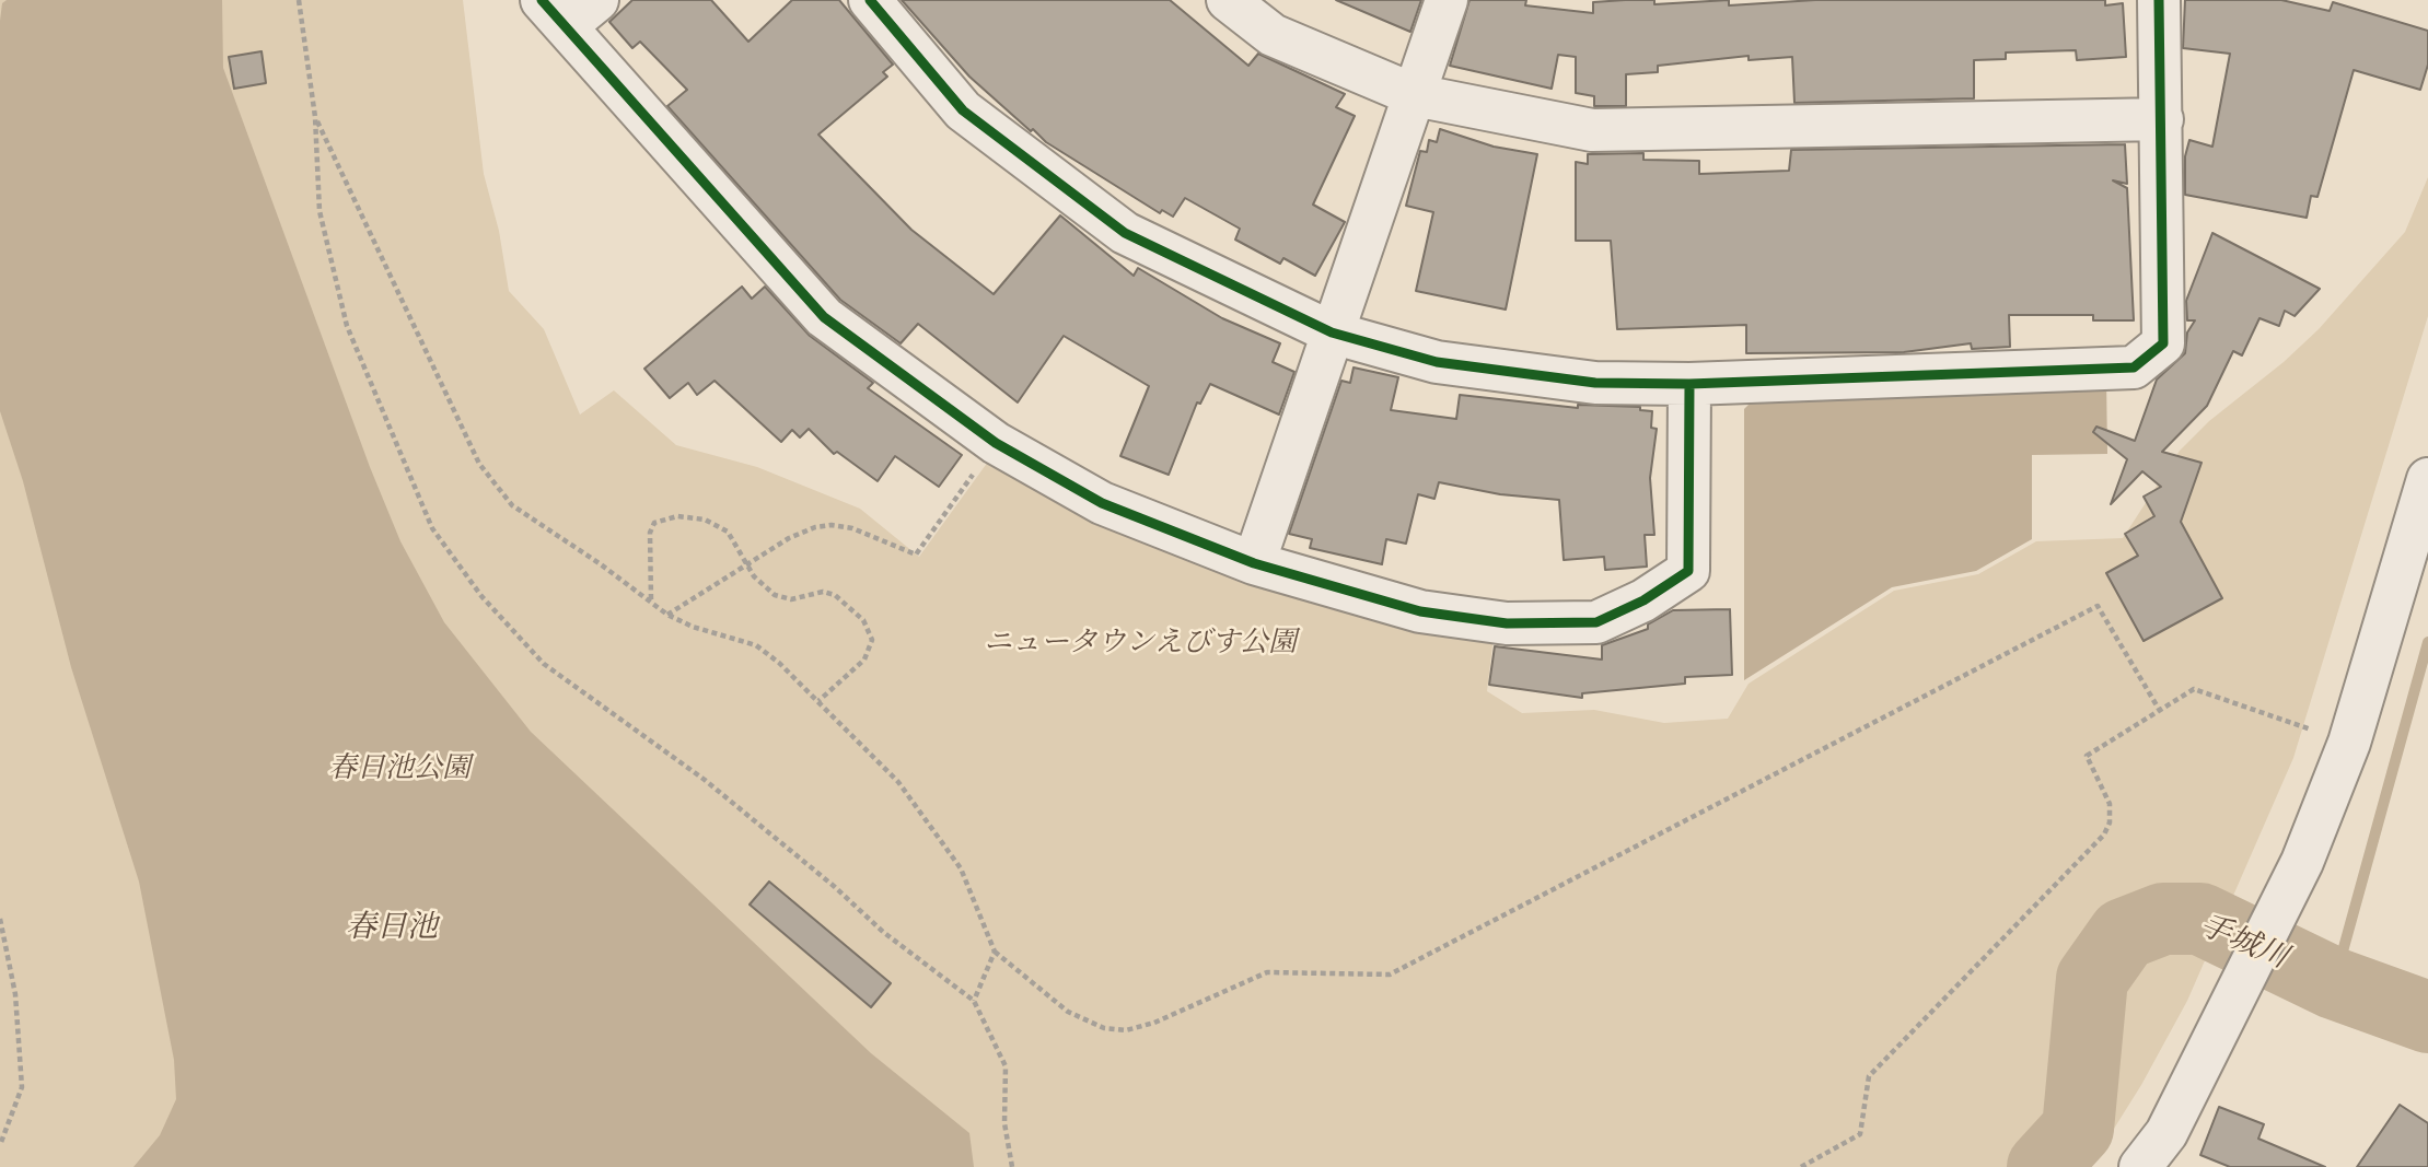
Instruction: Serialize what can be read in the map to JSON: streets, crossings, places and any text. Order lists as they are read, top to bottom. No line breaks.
{"water":["春日池","手城川"],"parks":["ニュータウンえびす公園","春日池公園"]}
